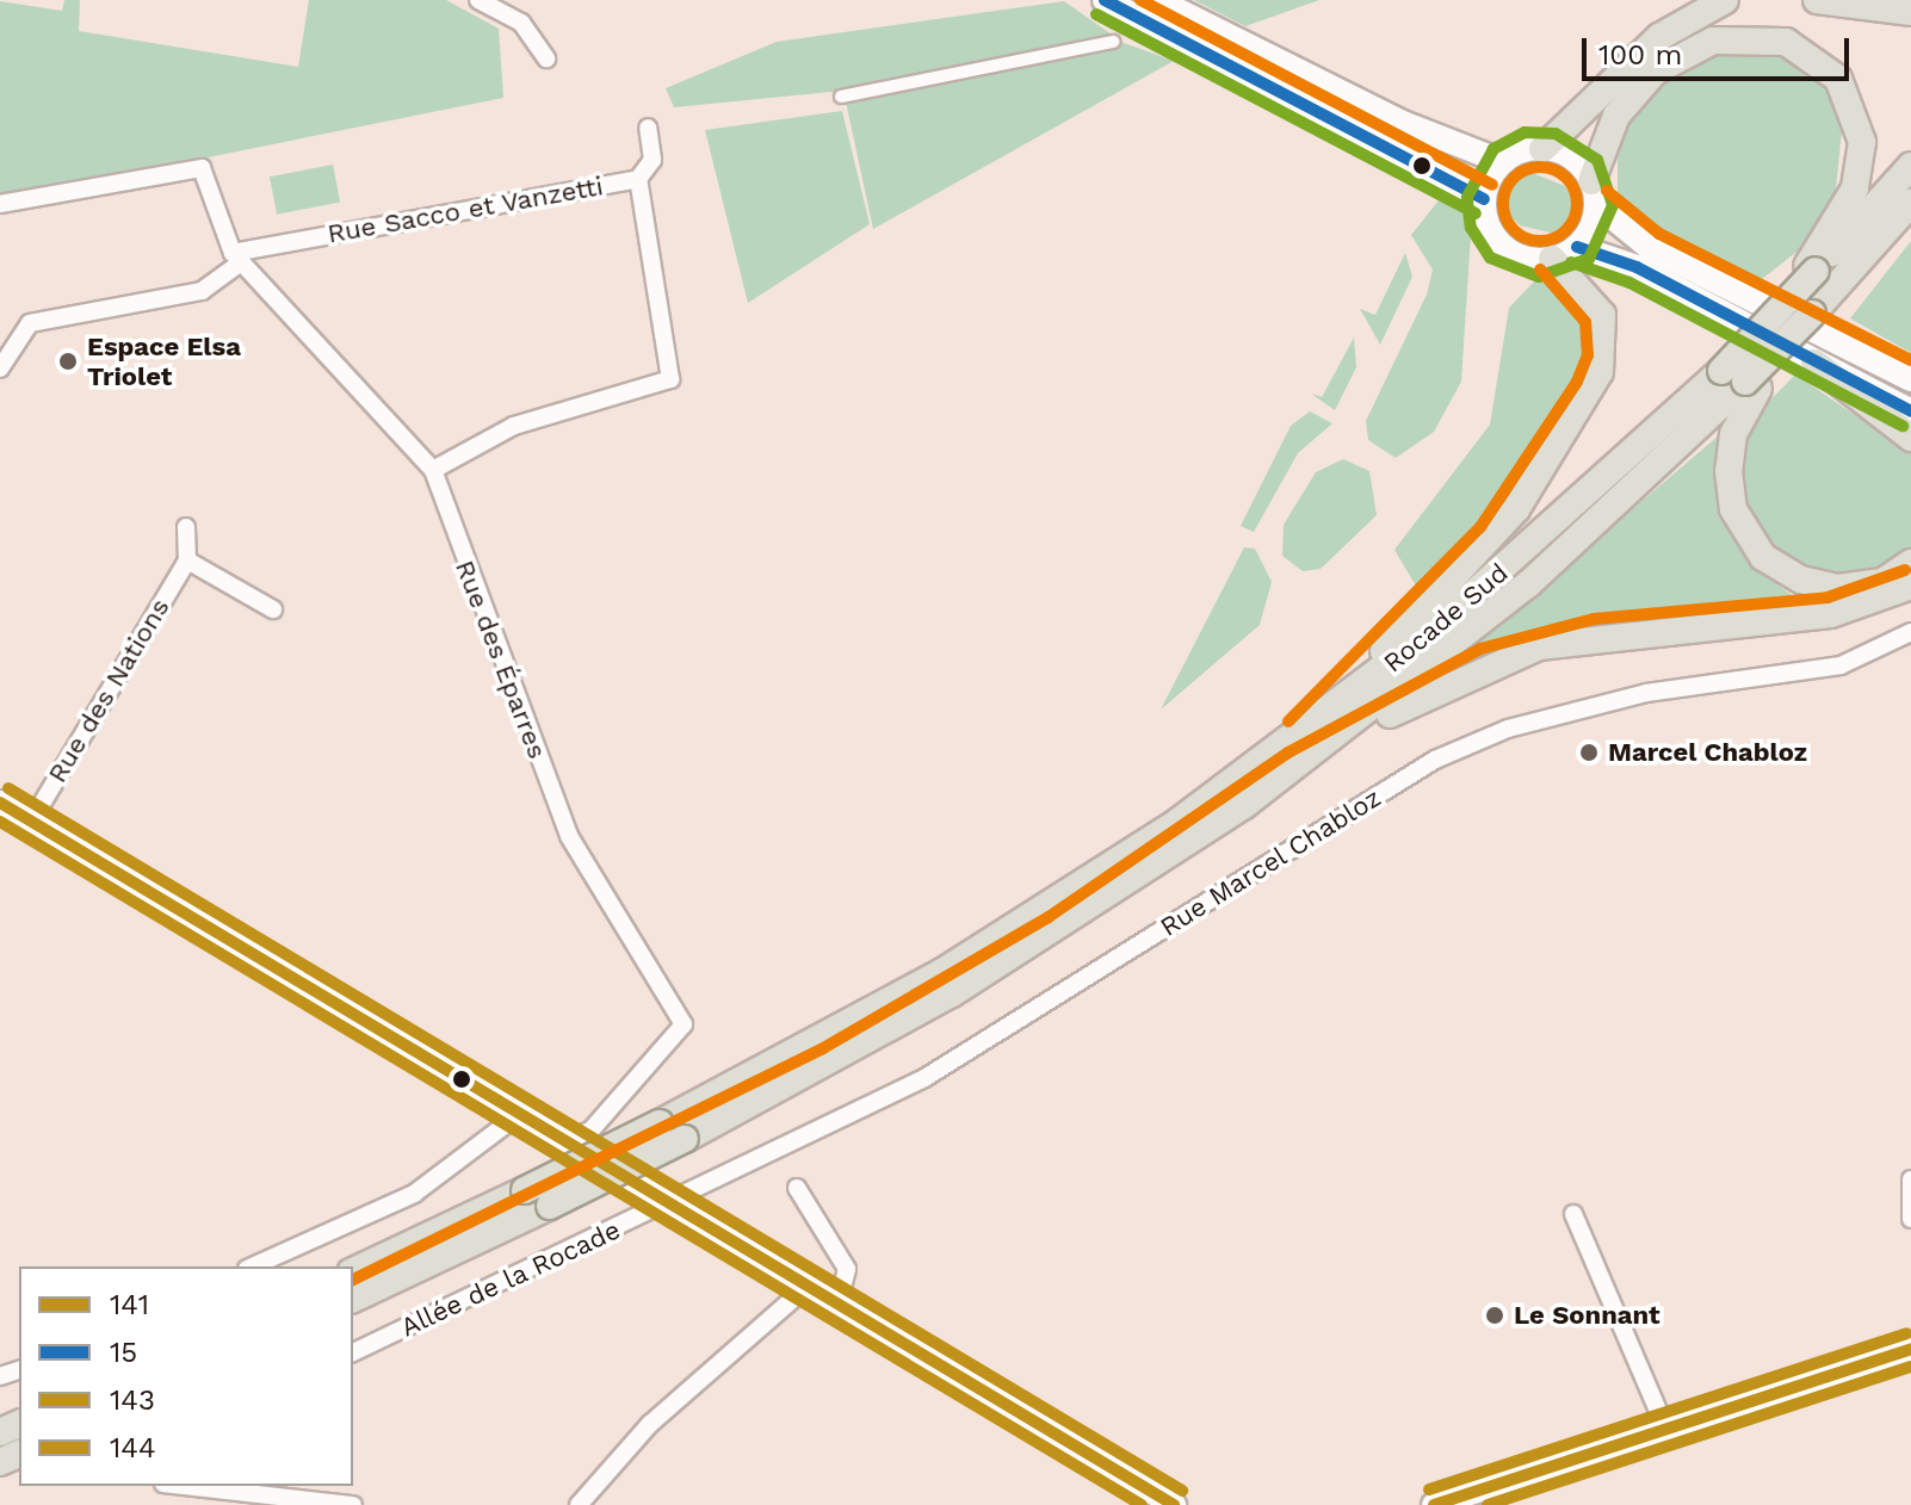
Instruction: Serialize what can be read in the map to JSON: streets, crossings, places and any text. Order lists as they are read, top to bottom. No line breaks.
{"streets":{"highway":["Rocade Sud"],"street":["Rue Sacco et Vanzetti","Rue des Éparres","Rue des Nations","Rue Marcel Chabloz","Allée de la Rocade"]},"crossings":[["Rue Sacco et Vanzetti","Rue des Éparres"],["Rue Marcel Chabloz","Allée de la Rocade"]],"places":["Espace Elsa Triolet","Marcel Chabloz","Le Sonnant"],"lines":["transit line 15","transit line 144","transit line 141","transit line 143"],"legend":["141","15","143","144"],"scale_bar":"100 m"}
